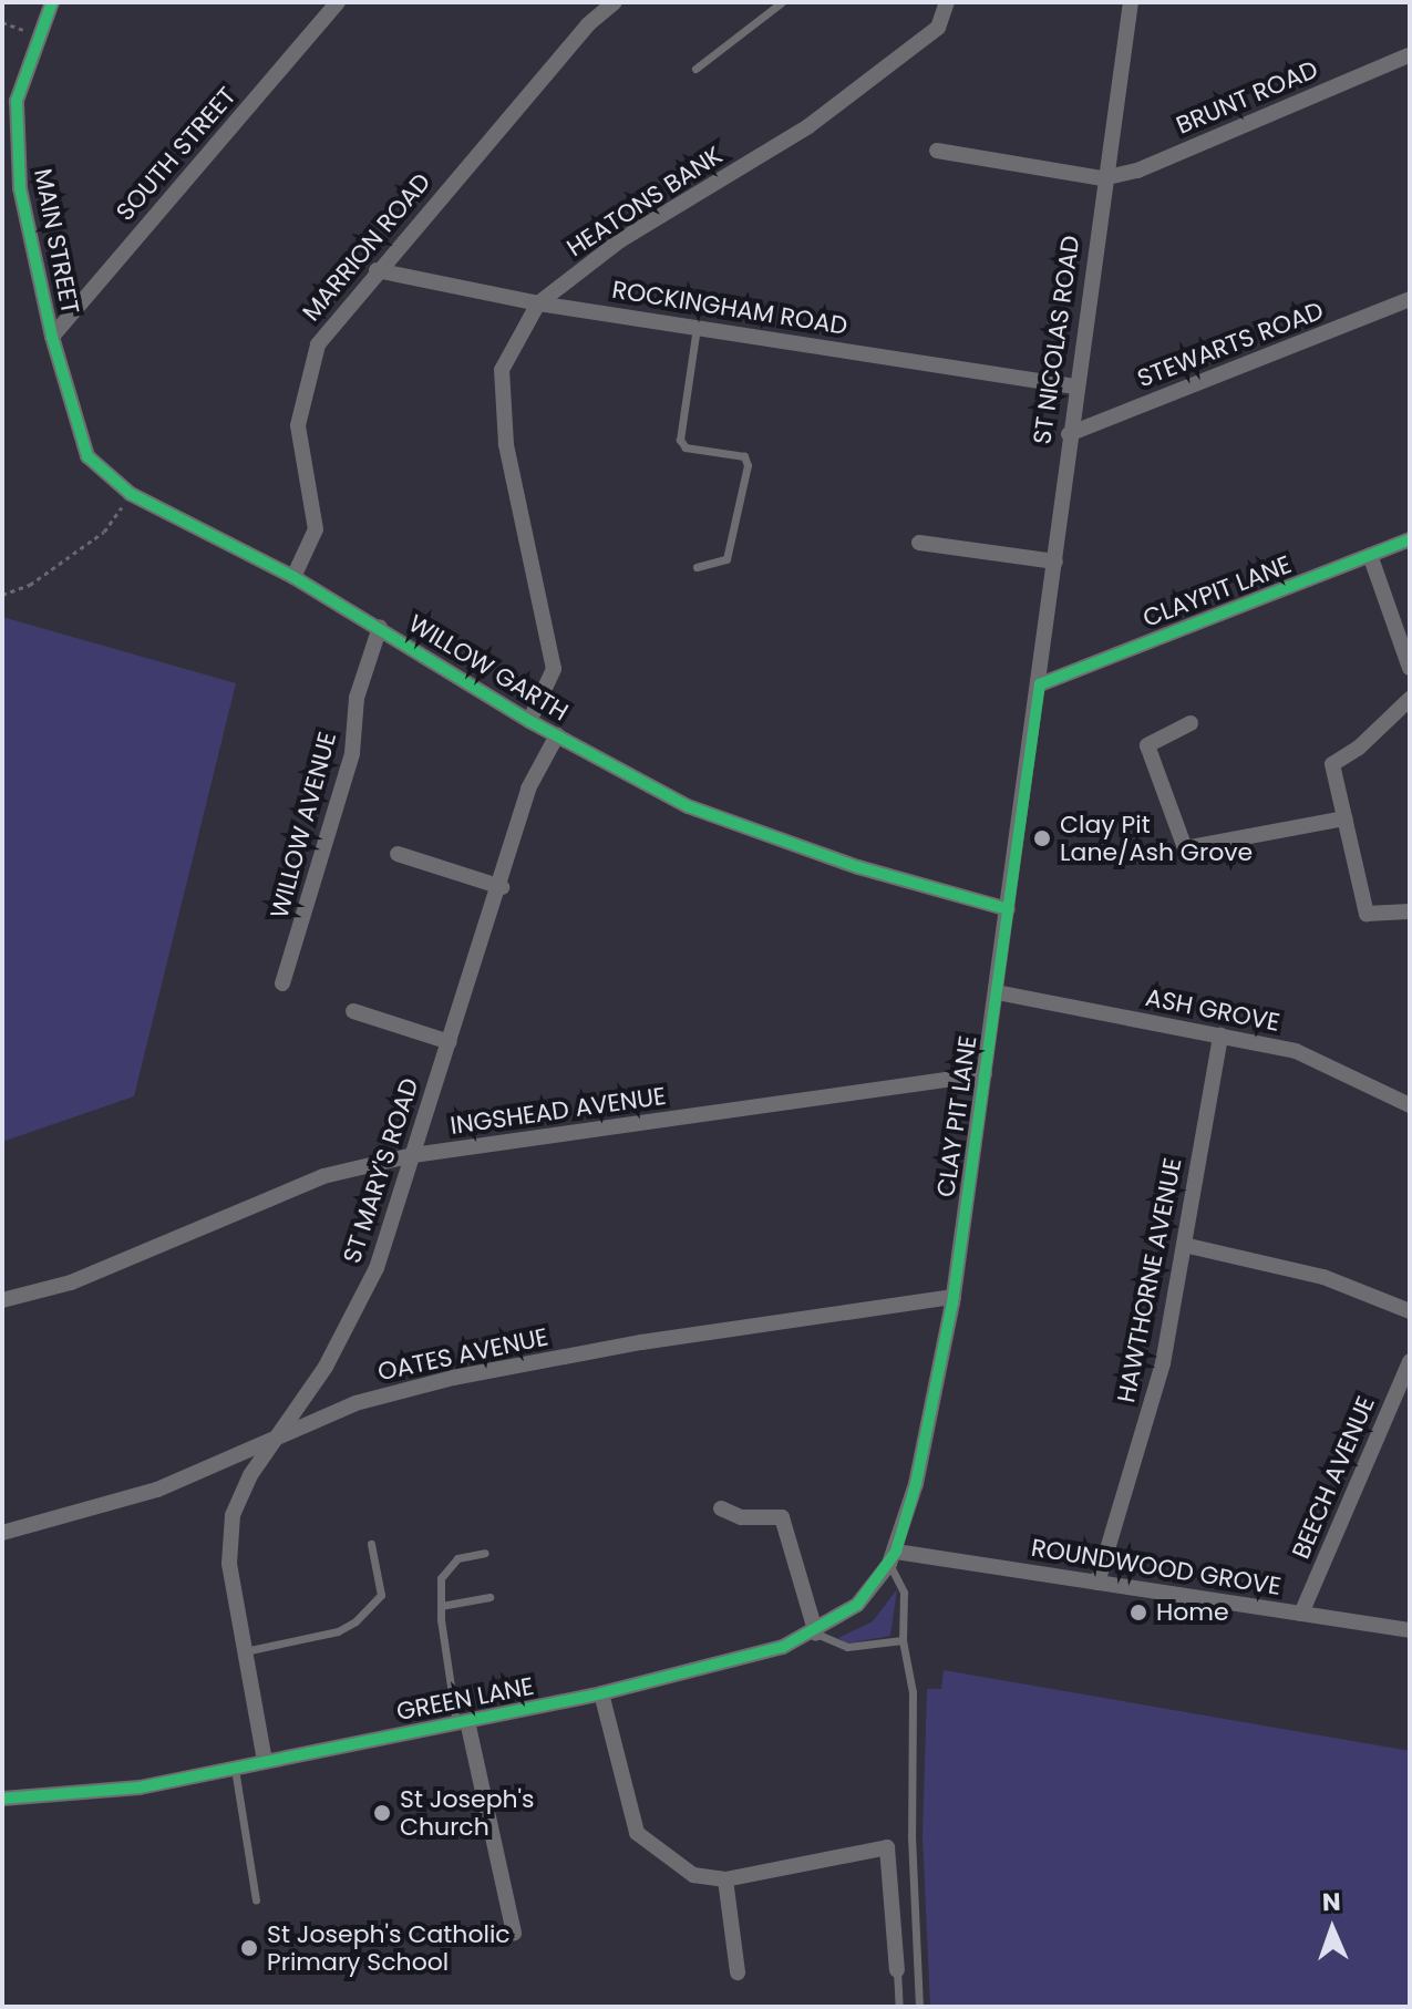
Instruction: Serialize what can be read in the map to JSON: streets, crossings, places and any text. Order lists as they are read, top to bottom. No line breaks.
{"streets":{"street":["BRUNT ROAD","SOUTH STREET","HEATONS BANK","MAIN STREET","MARRION ROAD","ROCKINGHAM ROAD","ST NICOLAS ROAD","STEWARTS ROAD","CLAYPIT LANE","WILLOW GARTH","WILLOW AVENUE","ASH GROVE","INGSHEAD AVENUE","CLAY PIT LANE","ST MARY'S ROAD","HAWTHORNE AVENUE","OATES AVENUE","BEECH AVENUE","ROUNDWOOD GROVE","GREEN LANE"]},"crossings":[["BRUNT ROAD","ST NICOLAS ROAD"],["SOUTH STREET","MAIN STREET"],["SOUTH STREET","WILLOW GARTH"],["HEATONS BANK","ROCKINGHAM ROAD"],["HEATONS BANK","WILLOW GARTH"],["MAIN STREET","WILLOW GARTH"],["MARRION ROAD","ROCKINGHAM ROAD"],["MARRION ROAD","WILLOW GARTH"],["ROCKINGHAM ROAD","ST NICOLAS ROAD"],["ST NICOLAS ROAD","STEWARTS ROAD"],["ST NICOLAS ROAD","CLAYPIT LANE"],["ST NICOLAS ROAD","CLAY PIT LANE"],["CLAYPIT LANE","CLAY PIT LANE"],["WILLOW GARTH","WILLOW AVENUE"],["WILLOW GARTH","CLAY PIT LANE"],["WILLOW GARTH","ST MARY'S ROAD"],["ASH GROVE","CLAY PIT LANE"],["ASH GROVE","HAWTHORNE AVENUE"],["INGSHEAD AVENUE","CLAY PIT LANE"],["INGSHEAD AVENUE","ST MARY'S ROAD"],["CLAY PIT LANE","OATES AVENUE"],["CLAY PIT LANE","ROUNDWOOD GROVE"],["CLAY PIT LANE","GREEN LANE"],["ST MARY'S ROAD","OATES AVENUE"],["ST MARY'S ROAD","GREEN LANE"],["HAWTHORNE AVENUE","ROUNDWOOD GROVE"],["BEECH AVENUE","ROUNDWOOD GROVE"],["ROUNDWOOD GROVE","GREEN LANE"]],"places":["Clay Pit Lane/Ash Grove","Home","St Joseph's Church","St Joseph's Catholic Primary School"],"north":"top"}
